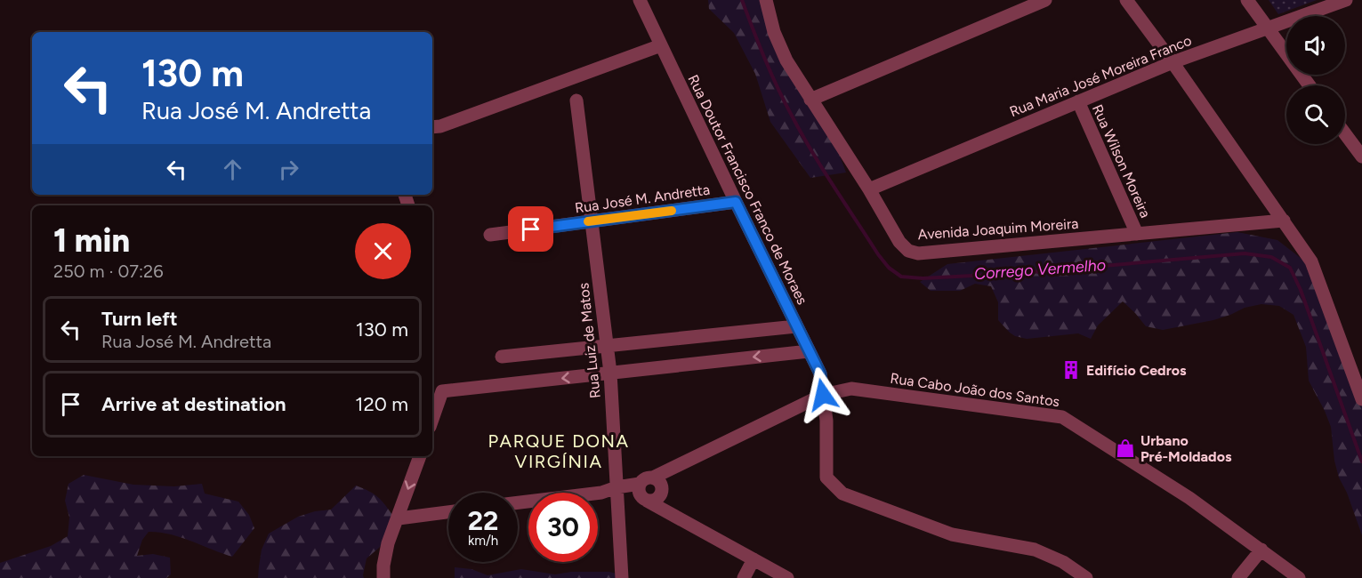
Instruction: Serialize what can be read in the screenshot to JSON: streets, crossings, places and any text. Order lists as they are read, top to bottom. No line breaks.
{"streets":{"street":["Rua Maria José Moreira Franco","Rua Wilson Moreira","Rua Doutor Francisco Franco de Moraes","Rua José M. Andretta","Avenida Joaquim Moreira","Rua Luiz de Matos","Rua Cabo João dos Santos"]},"crossings":[["Rua Maria José Moreira Franco","Rua Wilson Moreira"],["Rua Maria José Moreira Franco","Avenida Joaquim Moreira"],["Rua Wilson Moreira","Avenida Joaquim Moreira"],["Rua Doutor Francisco Franco de Moraes","Rua José M. Andretta"],["Rua Doutor Francisco Franco de Moraes","Rua Cabo João dos Santos"],["Rua José M. Andretta","Rua Luiz de Matos"]],"districts":["PARQUE DONA VIRGÍNIA"],"water":["Corrego Vermelho"],"places":{"building":["Edifício Cedros"],"shop":["Urbano Pré-Moldados"]},"page":{"turn":["130 m","Rua José M. Andretta"],"heading":["1 min","250 m · 07:26"],"list":[{"name":"Turn left","note":"Rua José M. Andretta","value":"130 m"},{"name":"Arrive at destination","value":"120 m"}],"speed":"22 km/h","limit":"30"}}
